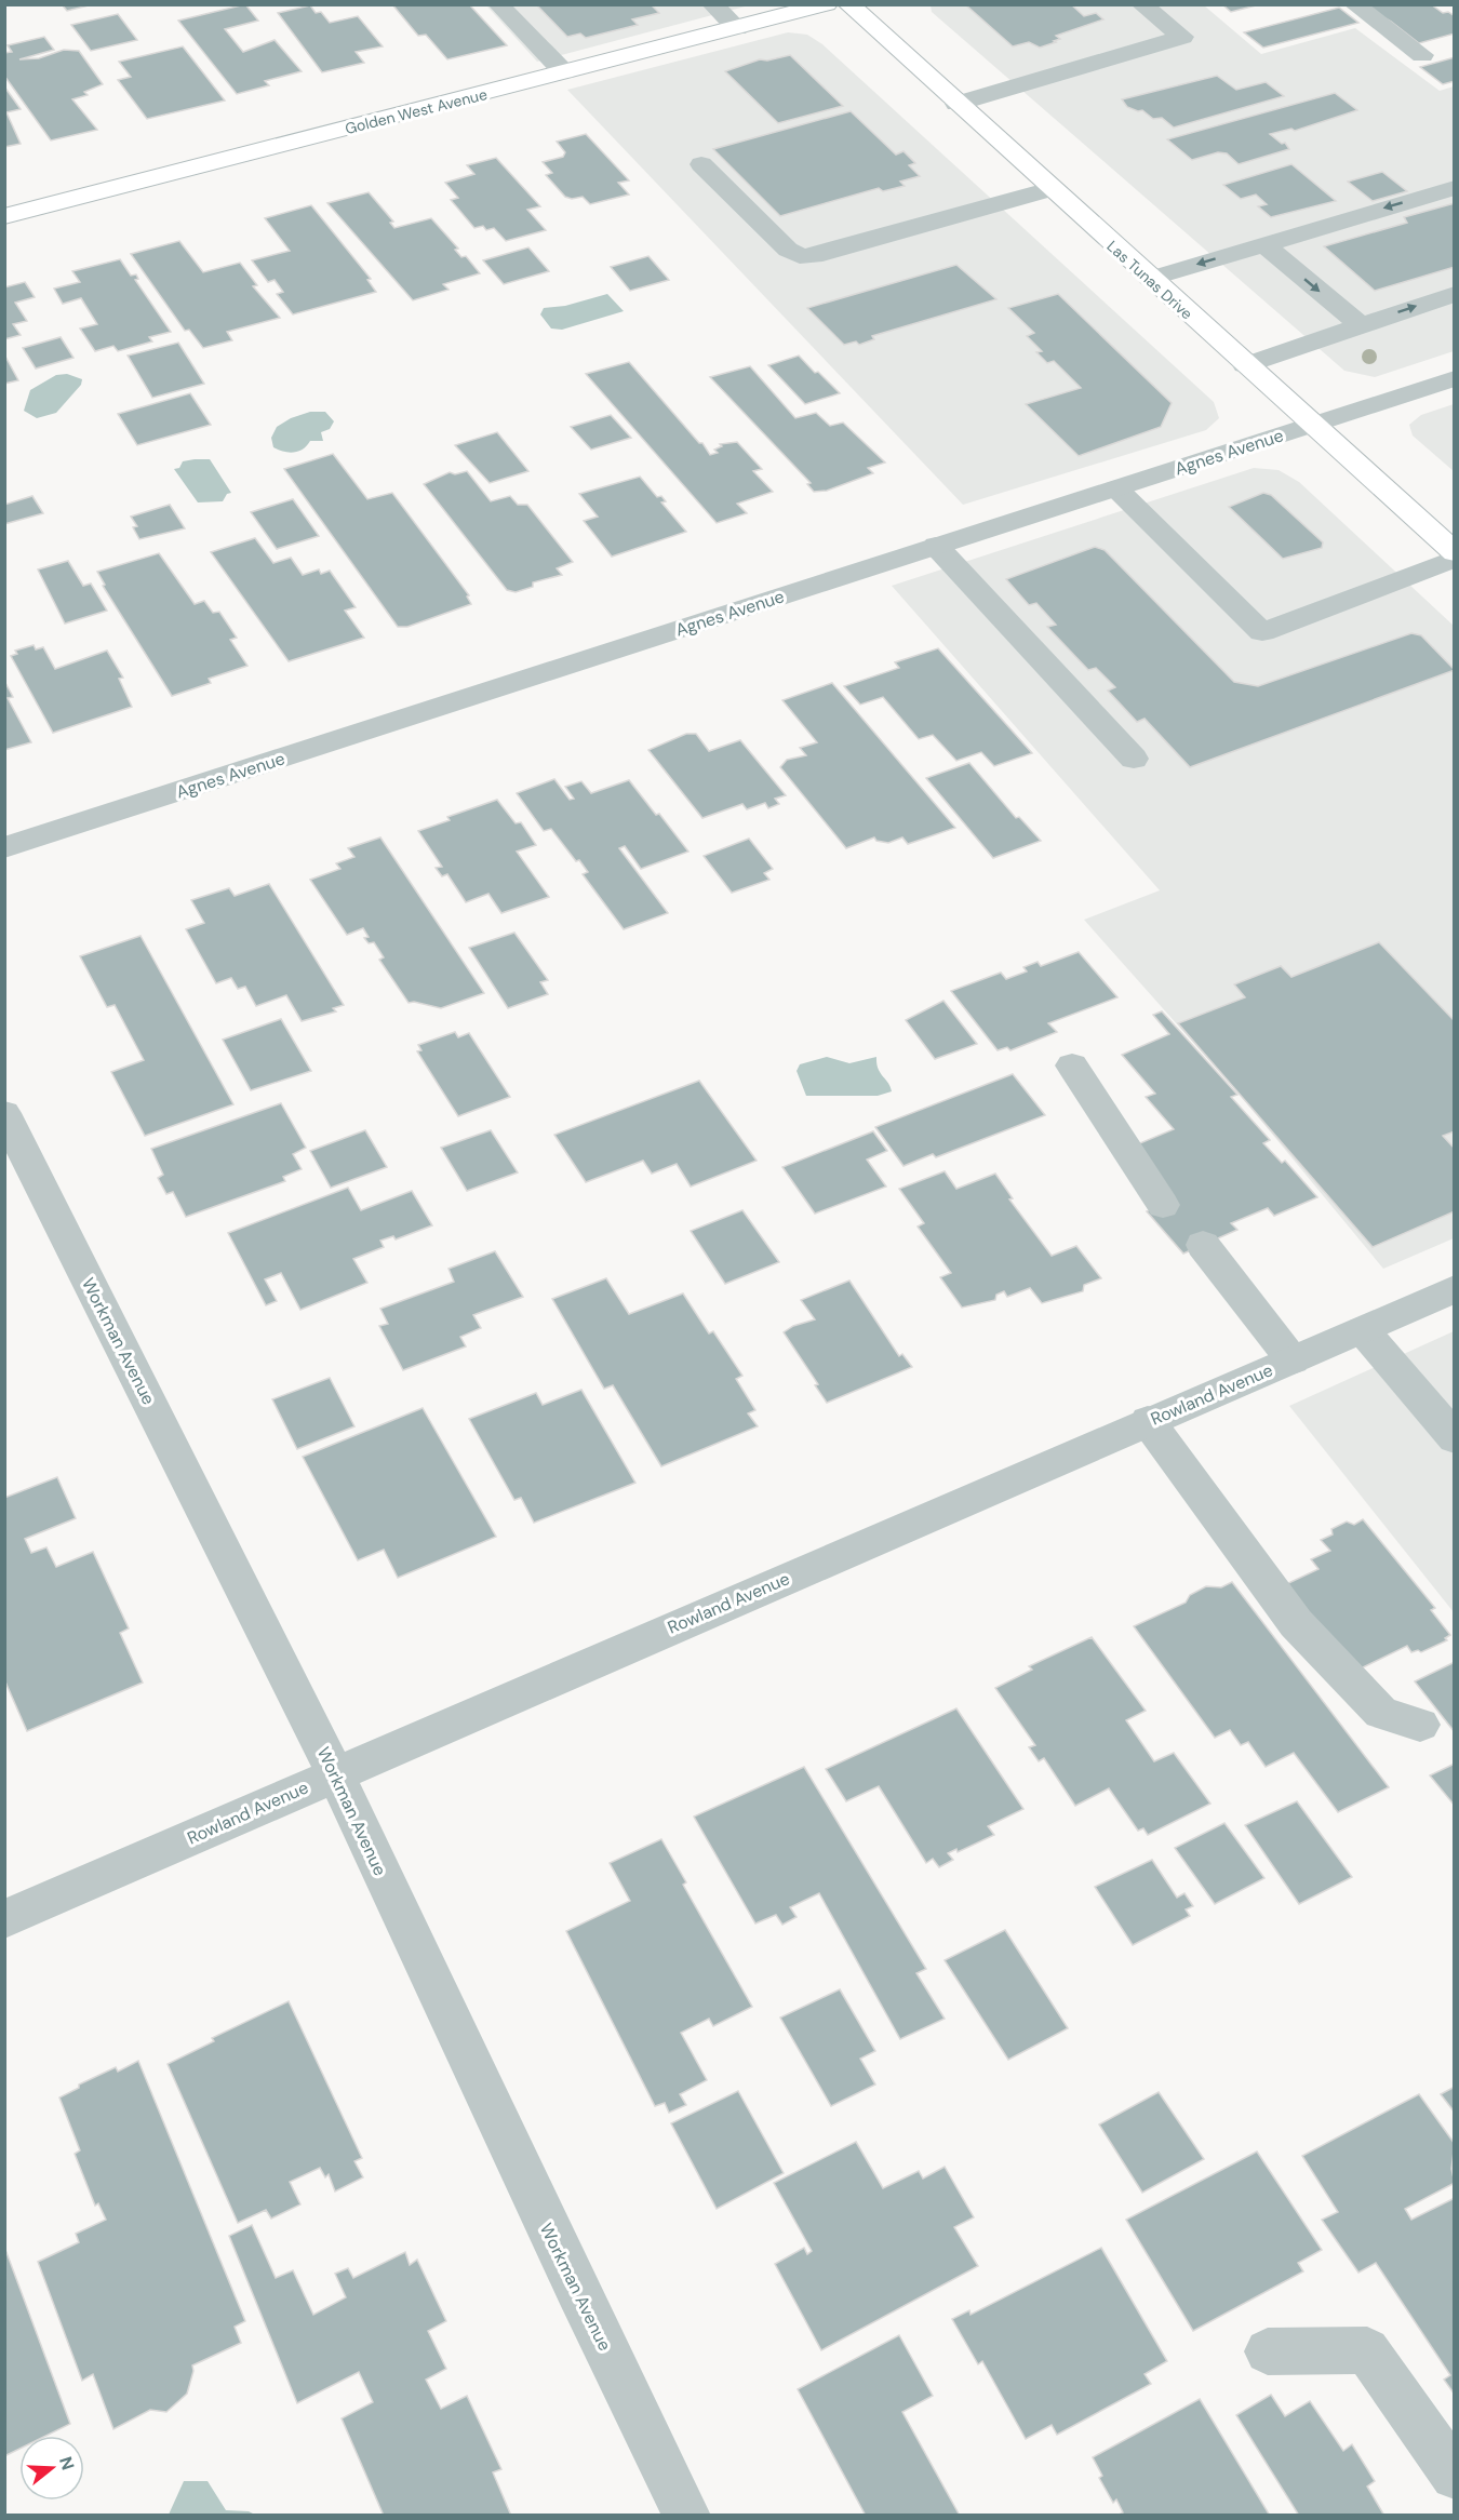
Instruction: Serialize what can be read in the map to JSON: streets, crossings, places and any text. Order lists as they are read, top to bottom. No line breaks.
{"streets":{"main road":["Golden West Avenue","Las Tunas Drive"],"street":["Agnes Avenue","Workman Avenue","Rowland Avenue"]},"crossings":[["Las Tunas Drive","Agnes Avenue"],["Workman Avenue","Rowland Avenue"]],"north":"right"}
